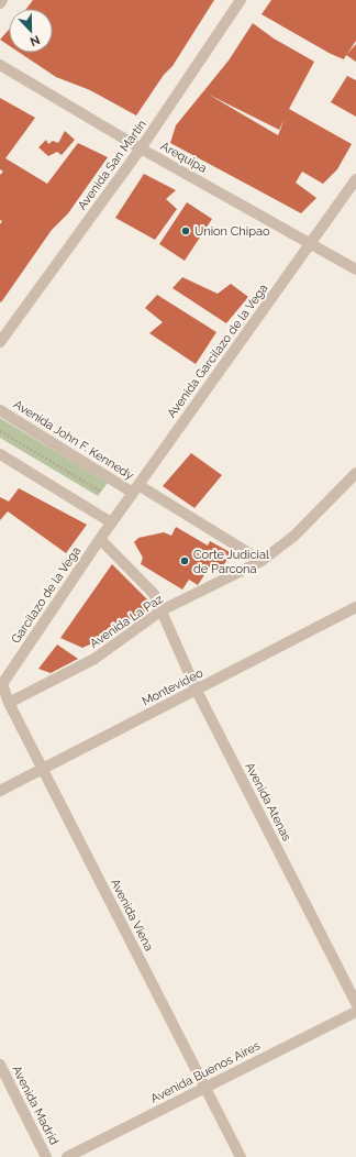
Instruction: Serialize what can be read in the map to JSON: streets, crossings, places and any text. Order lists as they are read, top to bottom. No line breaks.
{"streets":{"street":["Arequipa","Avenida San Martín","Avenida Garcilazo de la Vega","Avenida John F. Kennedy","Garcilazo de la Vega","Avenida La Paz","Montevideo","Avenida Atenas","Avenida Viena","Avenida Buenos Aires","Avenida Madrid"]},"crossings":[["Arequipa","Avenida San Martín"],["Arequipa","Avenida Garcilazo de la Vega"],["Avenida Garcilazo de la Vega","Avenida John F. Kennedy"],["Avenida Garcilazo de la Vega","Garcilazo de la Vega"],["Avenida Garcilazo de la Vega","Avenida Atenas"],["Avenida John F. Kennedy","Avenida La Paz"],["Garcilazo de la Vega","Avenida Atenas"],["Garcilazo de la Vega","Avenida Viena"],["Avenida La Paz","Avenida Atenas"],["Avenida La Paz","Avenida Viena"],["Montevideo","Avenida Atenas"],["Montevideo","Avenida Viena"],["Avenida Viena","Avenida Buenos Aires"]],"places":["Union Chipao","Corte Judicial de Parcona"],"north":"bottom"}
